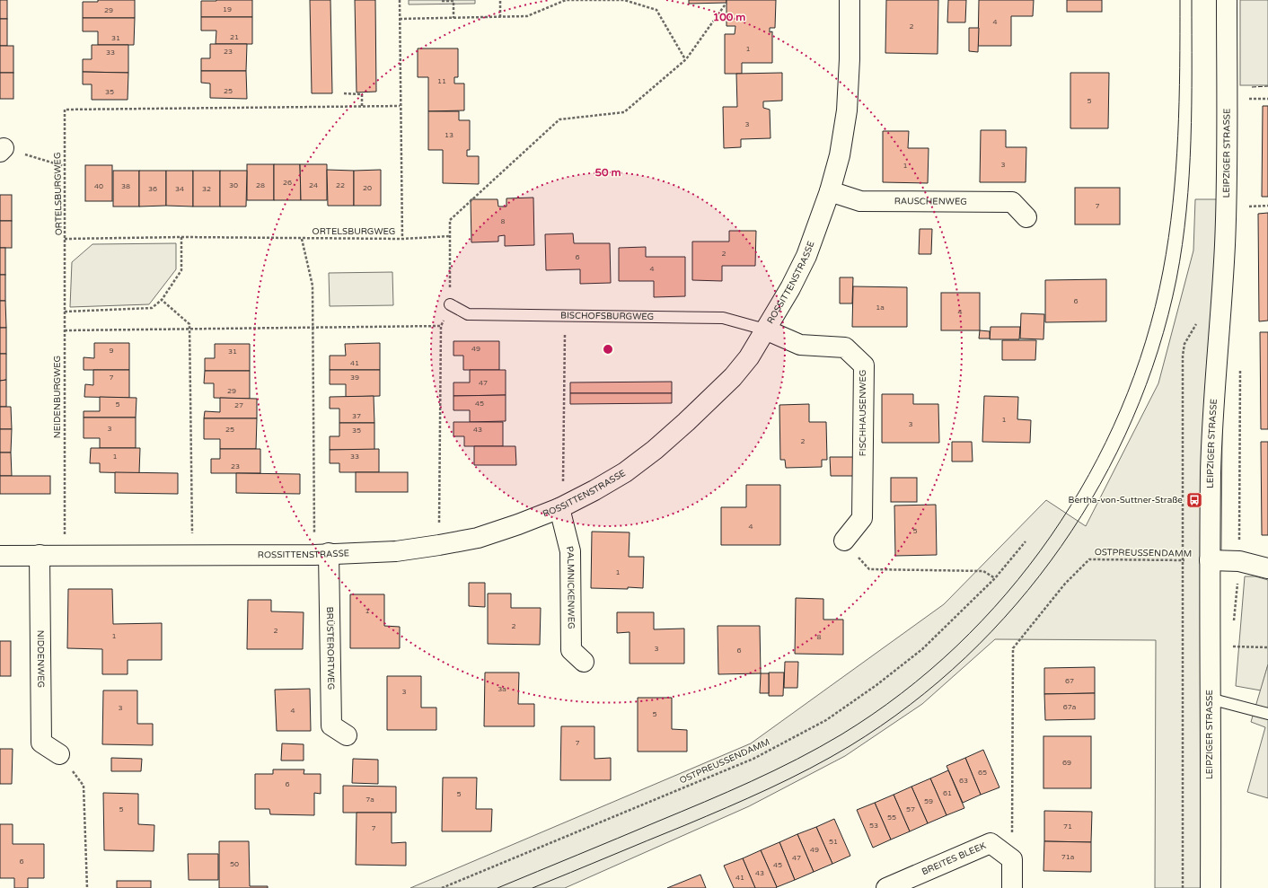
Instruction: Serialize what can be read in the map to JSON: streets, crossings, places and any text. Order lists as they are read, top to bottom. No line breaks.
{"streets":{"street":["LEIPZIGER STRASSE","RAUSCHENWEG","ROSSITTENSTRASSE","FISCHHAUSENWEG","PALMNICKENWEG","BRÜSTERORTWEG","NIDDENWEG","BREITES BLEEK"],"lane":["BISCHOFSBURGWEG"],"path":["ORTELSBURGWEG","NEIDENBURGWEG","OSTPREUSSENDAMM"]},"crossings":[["LEIPZIGER STRASSE","OSTPREUSSENDAMM"],["ORTELSBURGWEG","NEIDENBURGWEG"],["RAUSCHENWEG","ROSSITTENSTRASSE"],["ROSSITTENSTRASSE","BISCHOFSBURGWEG"],["ROSSITTENSTRASSE","NEIDENBURGWEG"],["ROSSITTENSTRASSE","FISCHHAUSENWEG"],["ROSSITTENSTRASSE","PALMNICKENWEG"],["ROSSITTENSTRASSE","BRÜSTERORTWEG"],["ROSSITTENSTRASSE","NIDDENWEG"],["BISCHOFSBURGWEG","FISCHHAUSENWEG"],["OSTPREUSSENDAMM","BREITES BLEEK"]],"places":{"bus stop":["Bertha-von-Suttner-Straße"]},"house_numbers":["19","29","4","2","21","31","1","23","33","11","25","35","5","3","13","3","1","26","30","28","24","22","40","38","20","36","34","32","7","8","2","6","4","6","1a","4","49","9","31","41","7","39","47","29","45","5","27","37","1","3","3","25","43","35","2","1","33","23","4","5","1","1","2","2","1","8","3","6","67","3a","3","67a","3","4","5","7","69","65","63","6","61","5","7a","59","5","57","55","53","71","7","51","49","71a","47","6","50","45","43","41"],"rings":["100 m","50 m"]}
